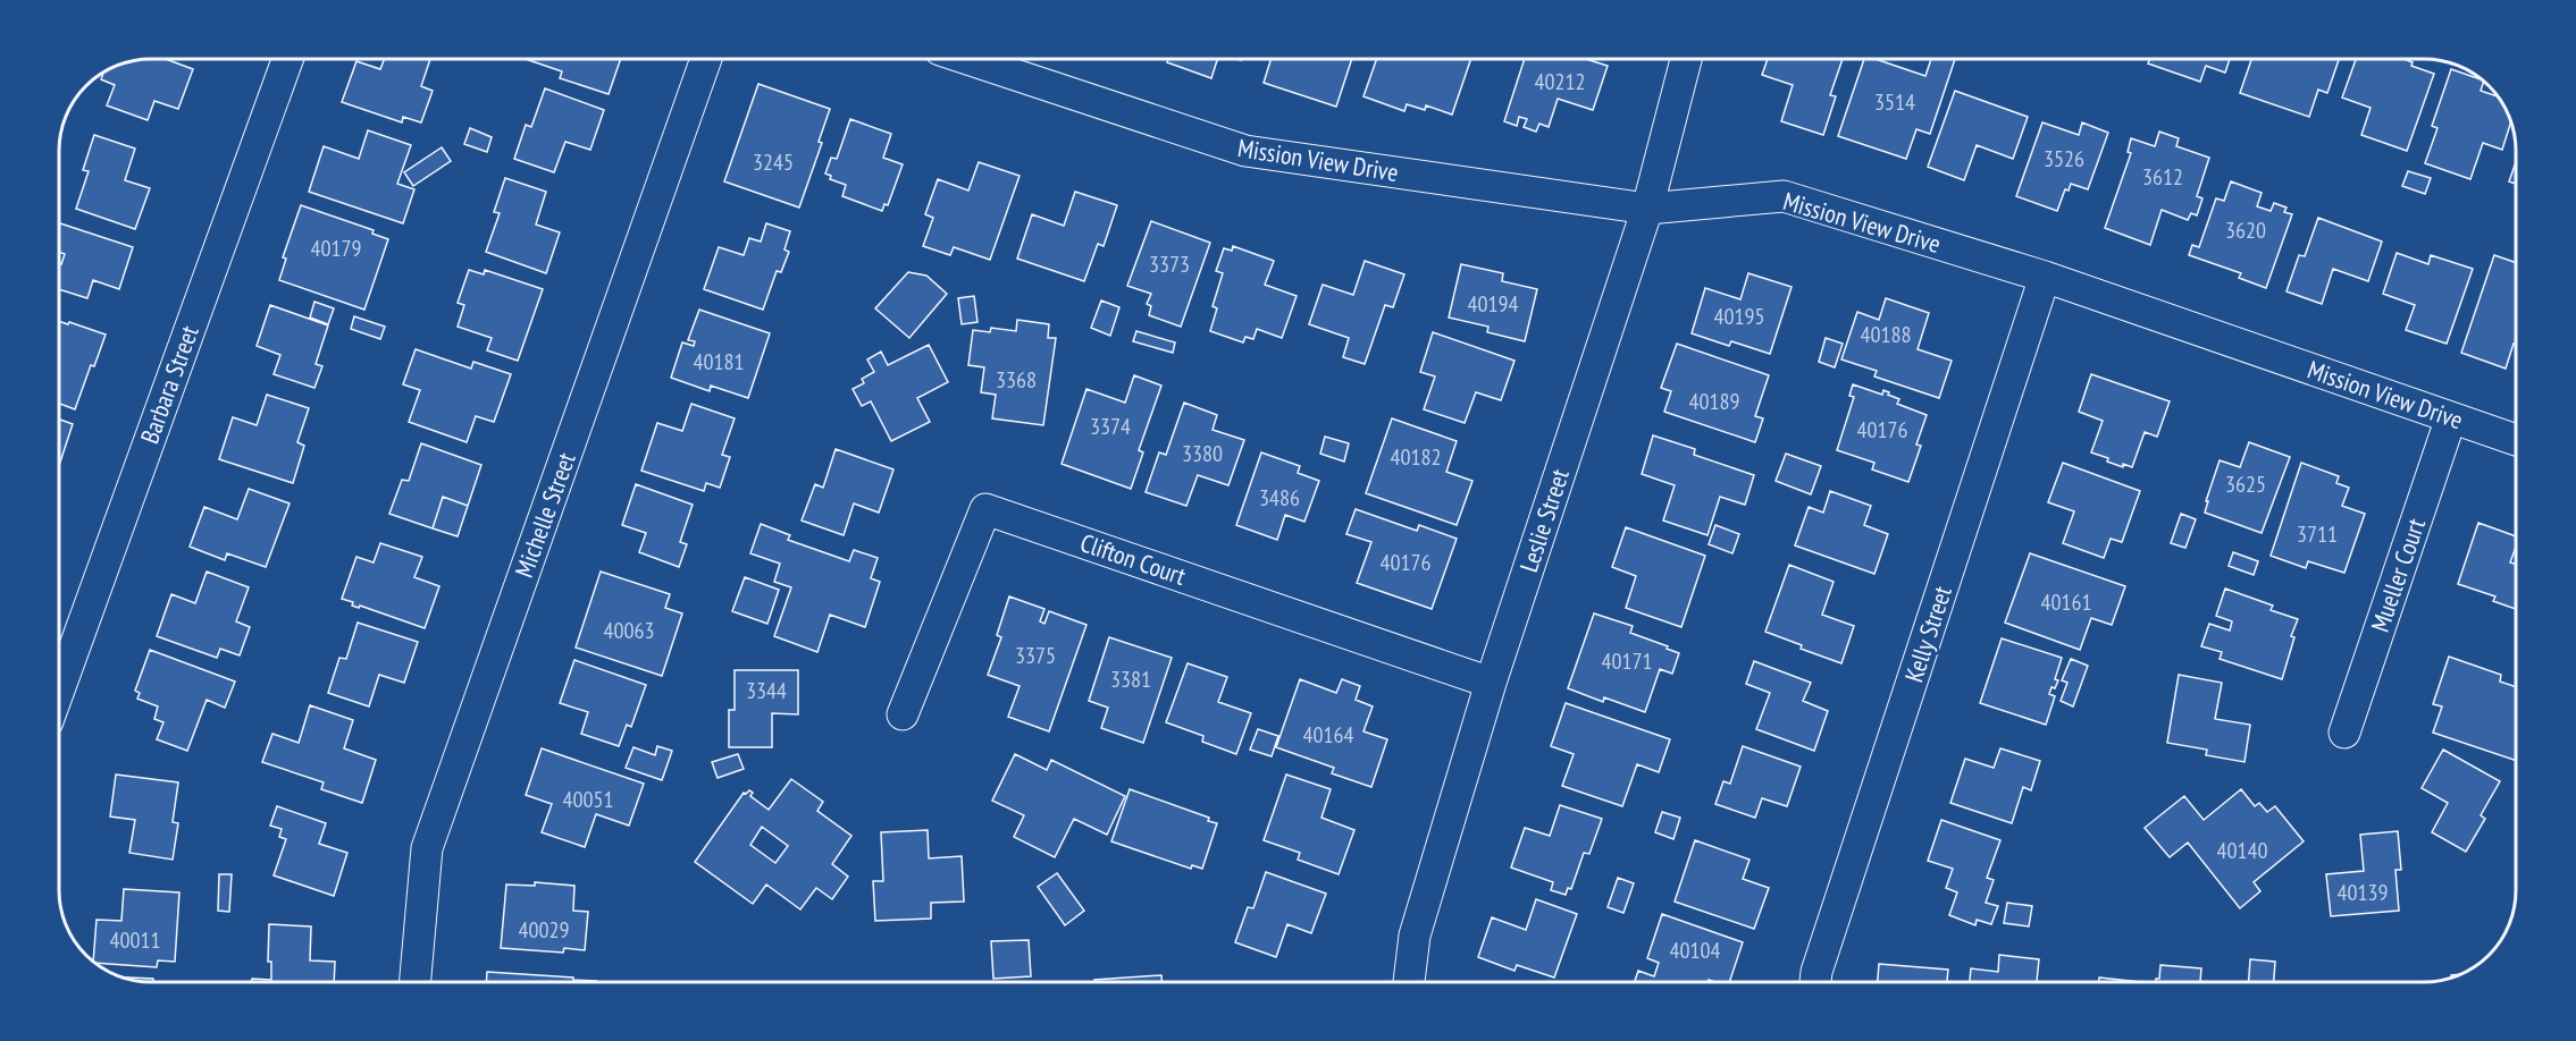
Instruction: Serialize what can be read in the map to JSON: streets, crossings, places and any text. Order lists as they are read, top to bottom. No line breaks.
{"streets":{"street":["Mission View Drive","Barbara Street","Michelle Street","Leslie Street","Clifton Court","Mueller Court","Kelly Street"]},"crossings":[["Mission View Drive","Leslie Street"],["Mission View Drive","Mueller Court"],["Mission View Drive","Kelly Street"],["Leslie Street","Clifton Court"]],"house_numbers":["40212","3514","3526","3245","3612","3620","40179","3373","40194","40195","40188","40181","3368","40189","3374","40176","3380","40182","3625","3486","3711","40176","40161","40063","3375","40171","3381","3344","40164","40051","40140","40139","40029","40011","40104"]}
